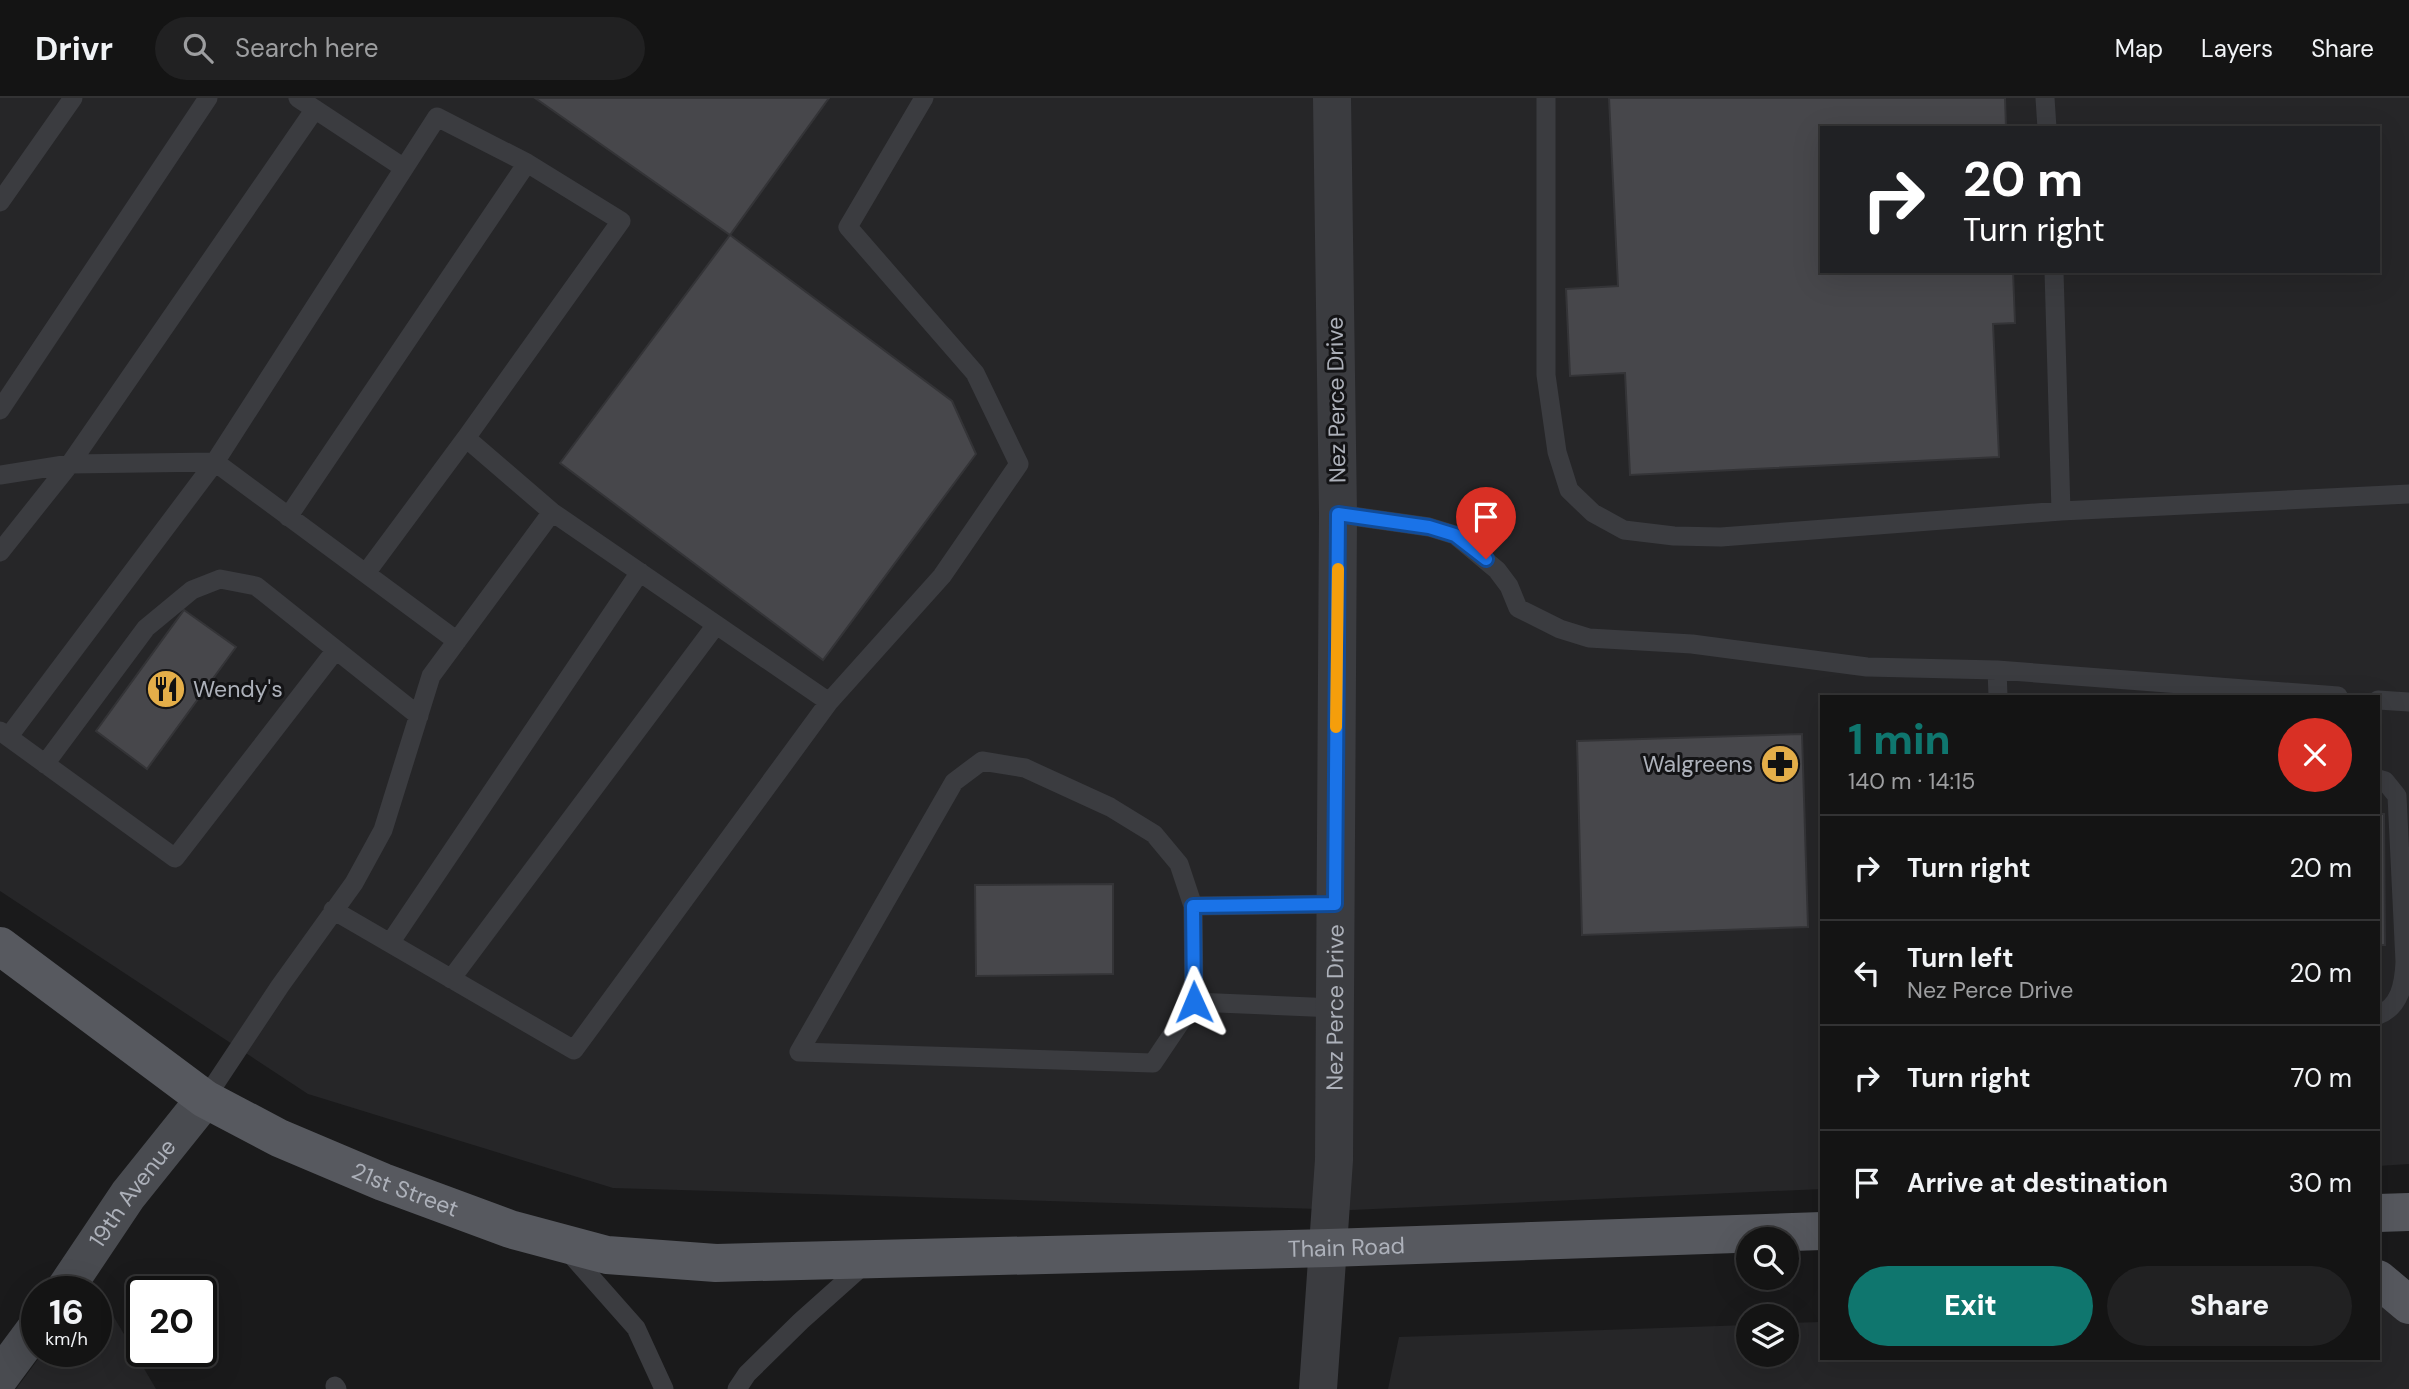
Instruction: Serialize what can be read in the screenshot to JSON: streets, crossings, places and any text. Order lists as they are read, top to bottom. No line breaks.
{"streets":{"main road":["21st Street","19th Avenue","Thain Road"],"street":["Nez Perce Drive"]},"crossings":[["Nez Perce Drive","Thain Road"],["21st Street","19th Avenue"],["21st Street","Thain Road"]],"places":{"restaurant":["Wendy's"],"pharmacy":["Walgreens"]},"page":{"header":"Drivr","search":"Search here","nav":["Map","Layers","Share"],"turn":["20 m","Turn right"],"heading":["1 min","140 m · 14:15"],"list":[{"name":"Turn right","value":"20 m"},{"name":"Turn left","note":"Nez Perce Drive","value":"20 m"},{"name":"Turn right","value":"70 m"},{"name":"Arrive at destination","value":"30 m"}],"buttons":["Exit","Share"],"speed":"16 km/h","limit":"20"}}
